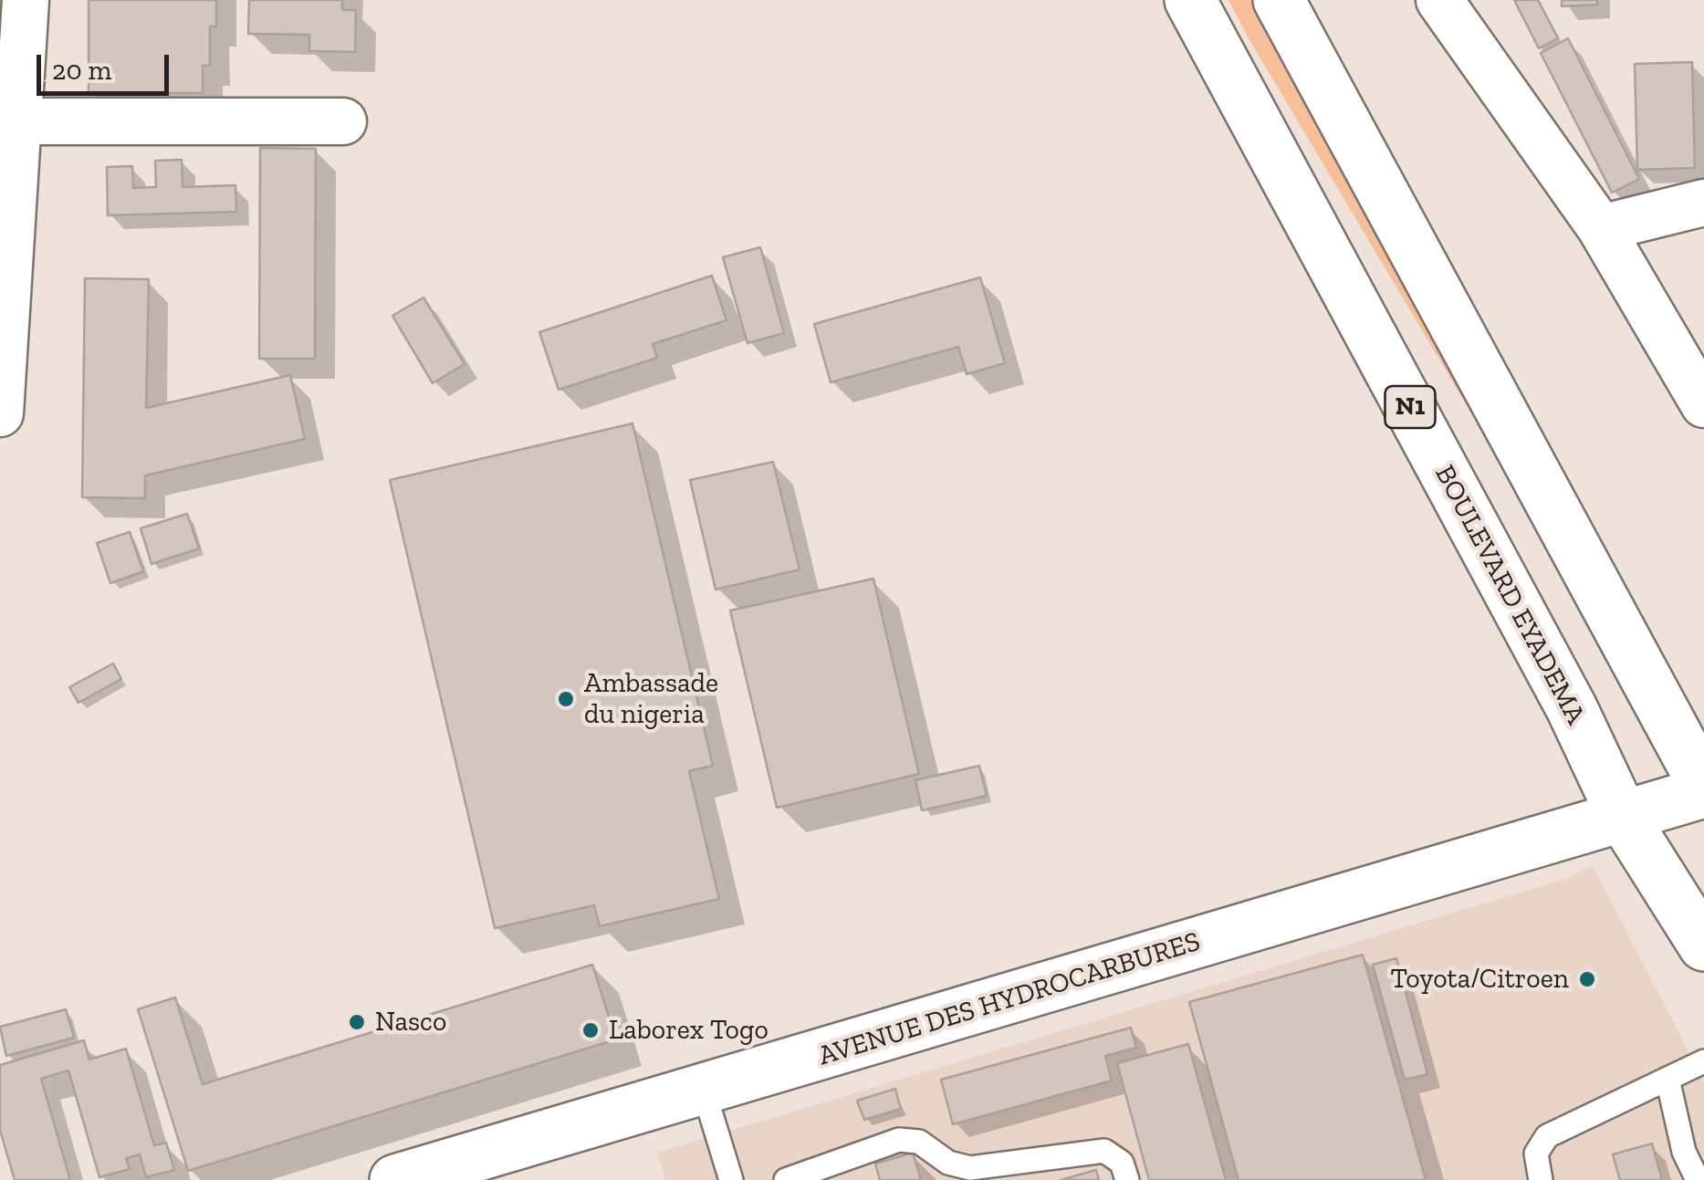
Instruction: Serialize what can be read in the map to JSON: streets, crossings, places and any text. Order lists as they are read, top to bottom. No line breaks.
{"streets":{"main road":["N1","BOULEVARD EYADEMA","AVENUE DES HYDROCARBURES"]},"crossings":[["BOULEVARD EYADEMA","AVENUE DES HYDROCARBURES"]],"places":["Ambassade du nigeria","Toyota/Citroen","Nasco","Laborex Togo"],"scale_bar":"20 m"}
